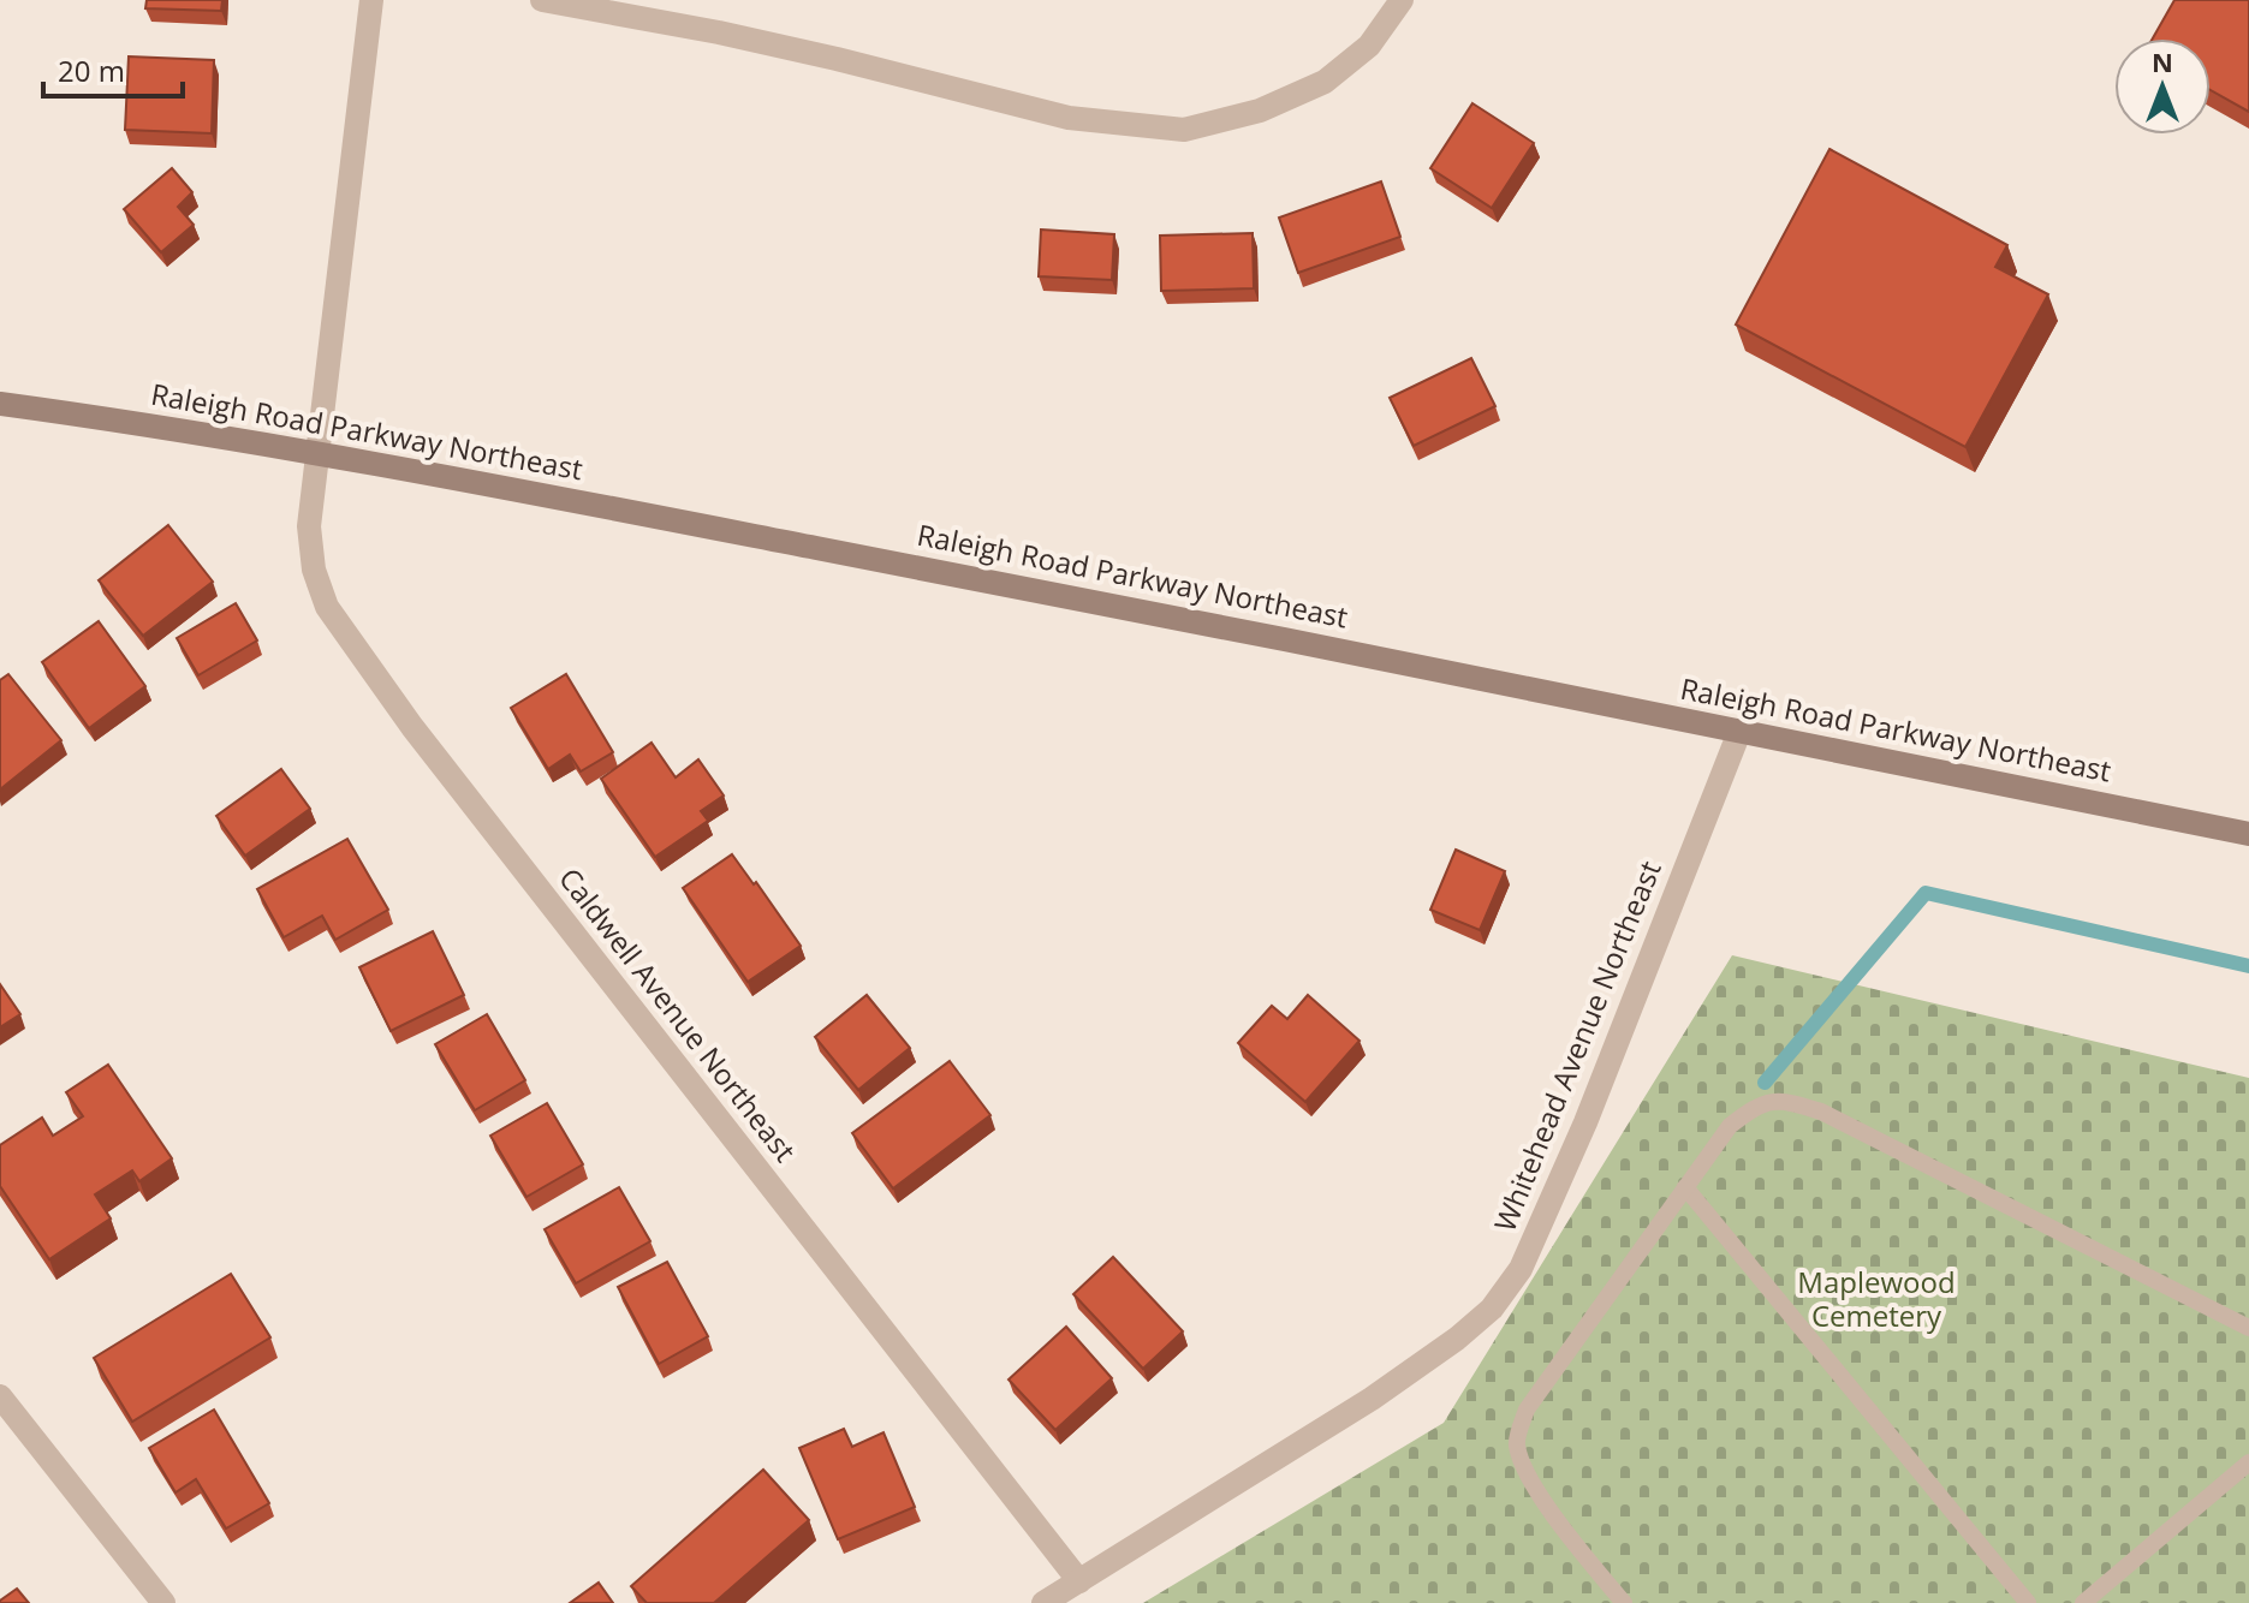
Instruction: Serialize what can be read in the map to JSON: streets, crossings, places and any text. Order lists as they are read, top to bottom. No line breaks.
{"streets":{"street":["Raleigh Road Parkway Northeast","Caldwell Avenue Northeast","Whitehead Avenue Northeast"]},"crossings":[["Raleigh Road Parkway Northeast","Caldwell Avenue Northeast"],["Raleigh Road Parkway Northeast","Whitehead Avenue Northeast"],["Caldwell Avenue Northeast","Whitehead Avenue Northeast"]],"parks":["Maplewood Cemetery"],"scale_bar":"20 m","north":"top"}
